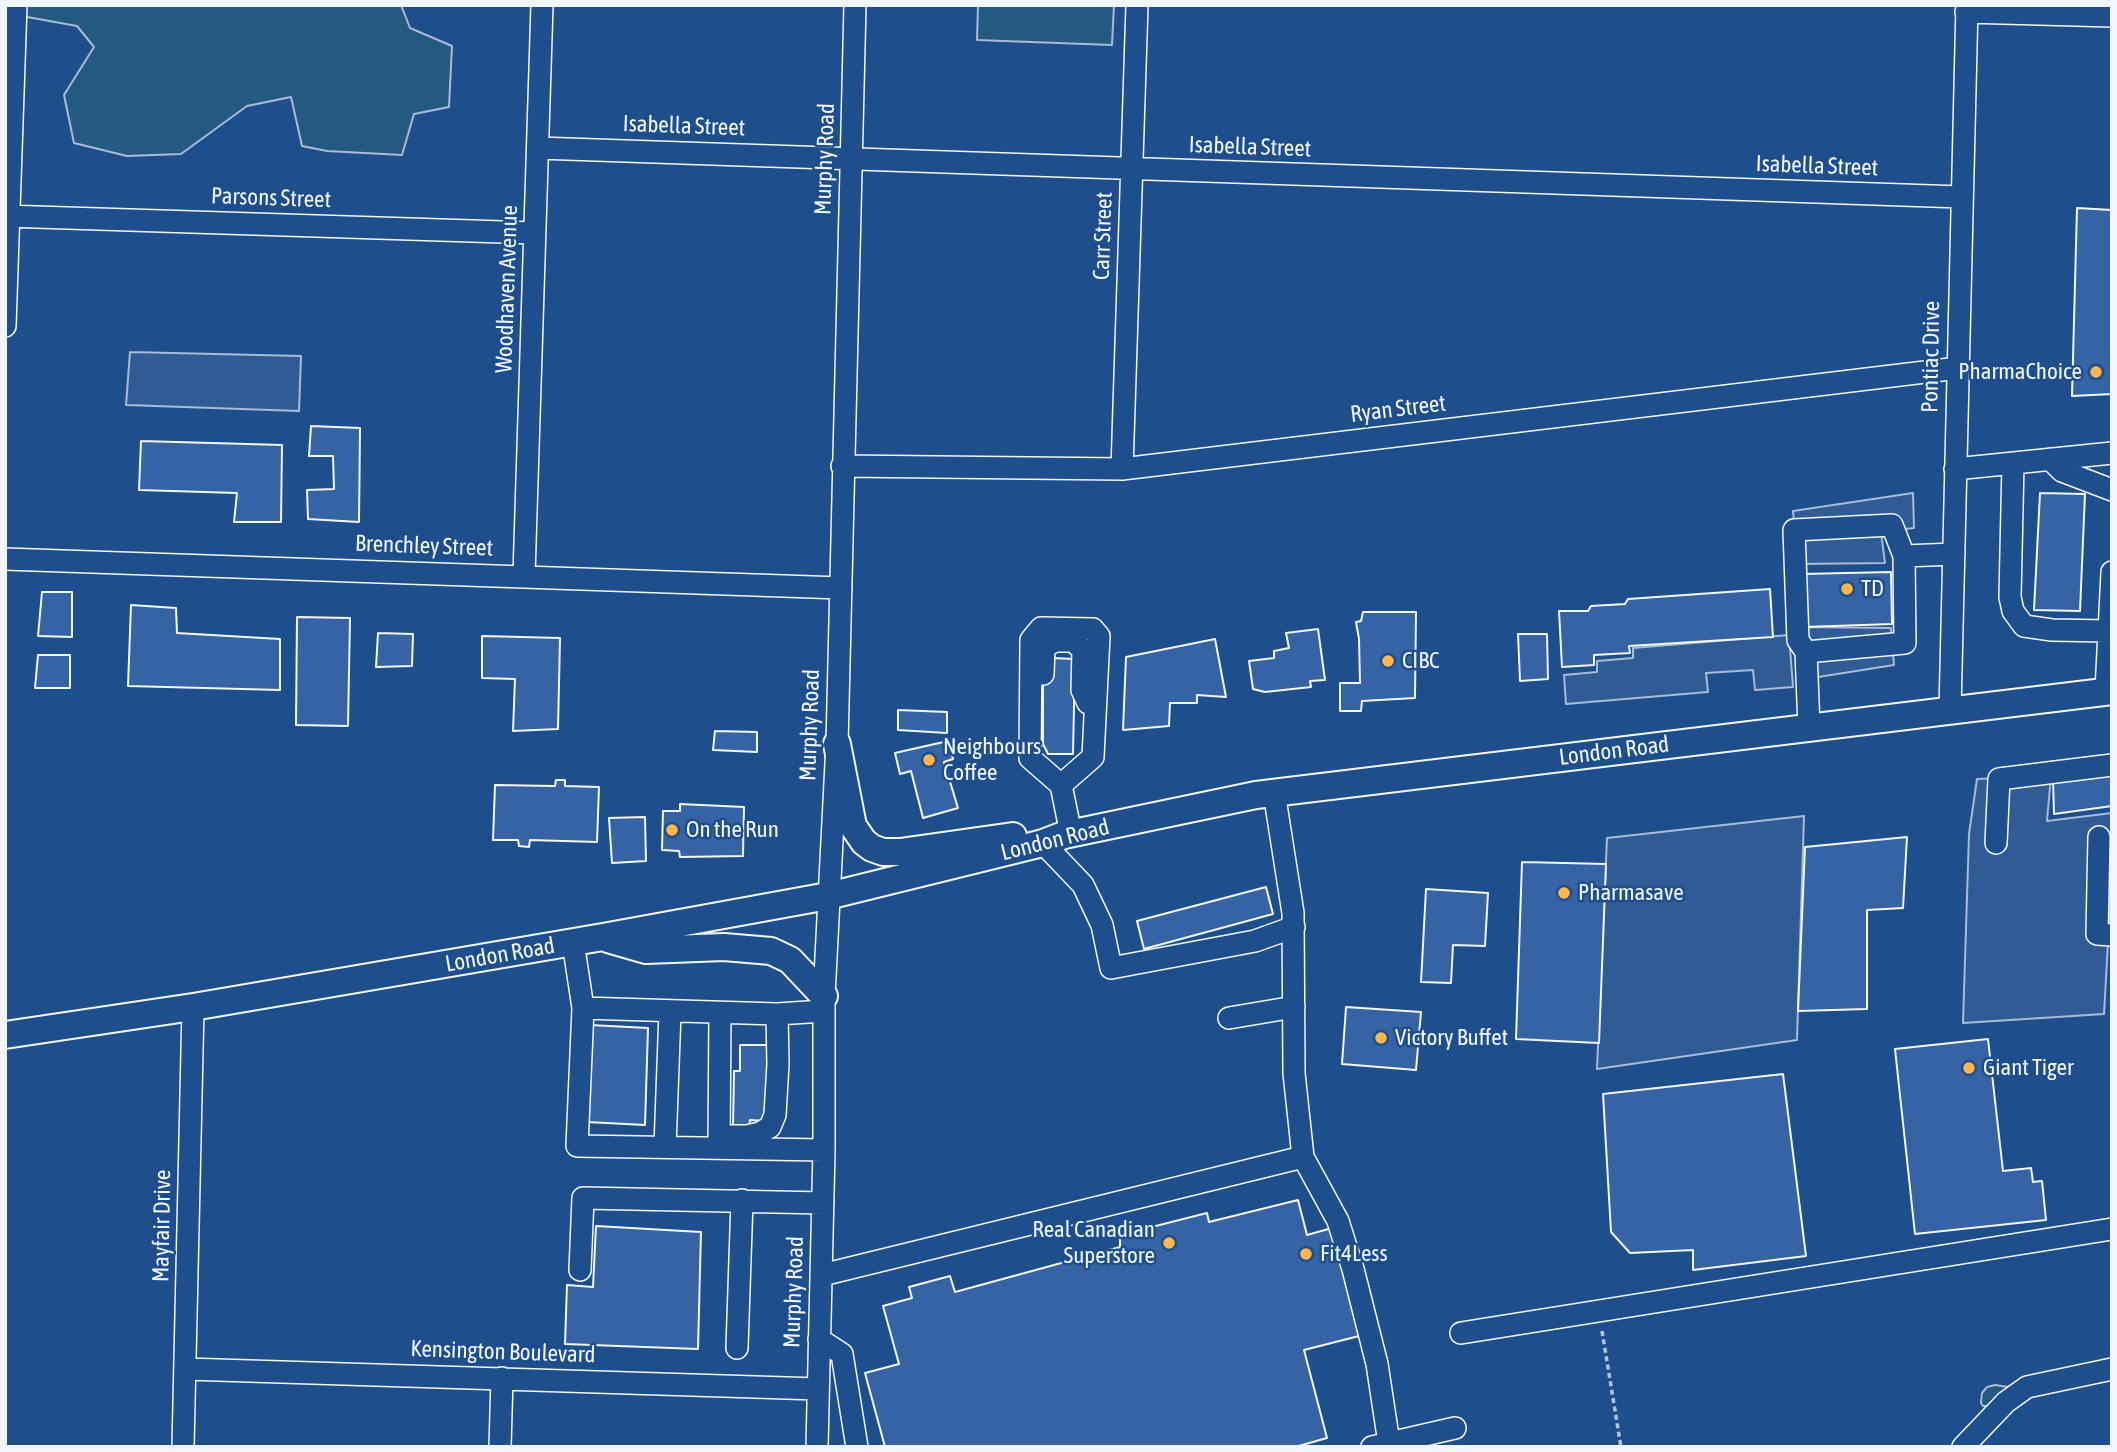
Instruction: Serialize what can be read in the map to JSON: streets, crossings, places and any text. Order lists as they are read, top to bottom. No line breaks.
{"streets":{"main road":["London Road"],"street":["Isabella Street","Murphy Road","Parsons Street","Carr Street","Woodhaven Avenue","Pontiac Drive","Ryan Street","Brenchley Street","Mayfair Drive","Kensington Boulevard"]},"crossings":[["Isabella Street","Murphy Road"],["Isabella Street","Carr Street"],["Isabella Street","Woodhaven Avenue"],["Isabella Street","Pontiac Drive"],["Murphy Road","Ryan Street"],["Murphy Road","Brenchley Street"],["Murphy Road","London Road"],["Murphy Road","Kensington Boulevard"],["Parsons Street","Woodhaven Avenue"],["Carr Street","Ryan Street"],["Woodhaven Avenue","Brenchley Street"],["Pontiac Drive","Ryan Street"],["Pontiac Drive","London Road"],["London Road","Mayfair Drive"],["Mayfair Drive","Kensington Boulevard"]],"places":["PharmaChoice","TD","CIBC","Neighbours Coffee","On the Run","Pharmasave","Victory Buffet","Giant Tiger","Real Canadian Superstore","Fit4Less"]}
